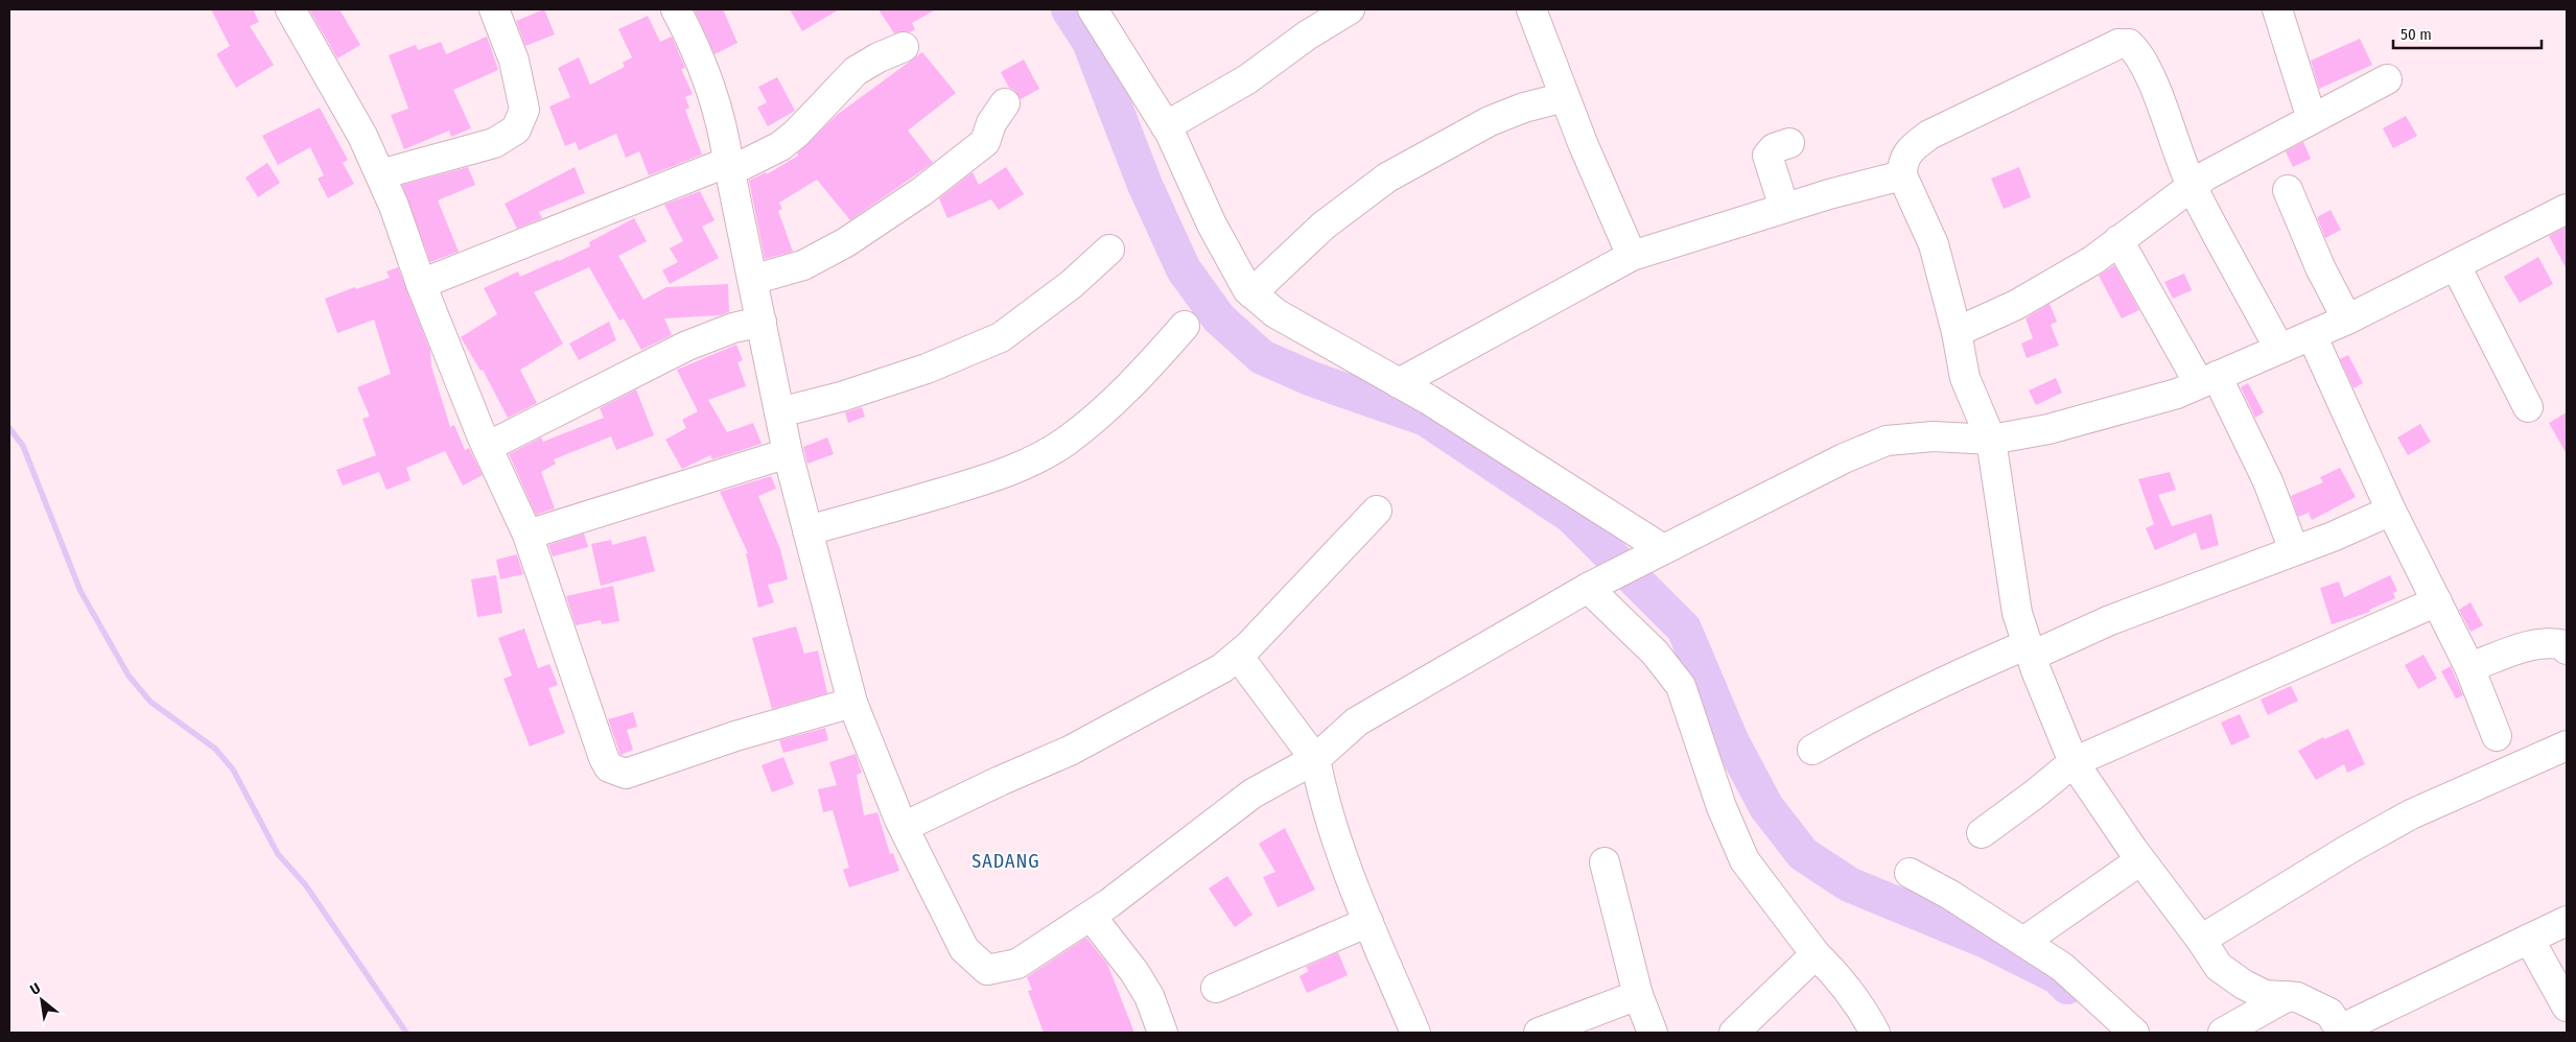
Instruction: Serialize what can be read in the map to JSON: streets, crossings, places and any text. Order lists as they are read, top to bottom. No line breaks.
{"districts":["SADANG"],"scale_bar":"50 m","north":"top left"}
